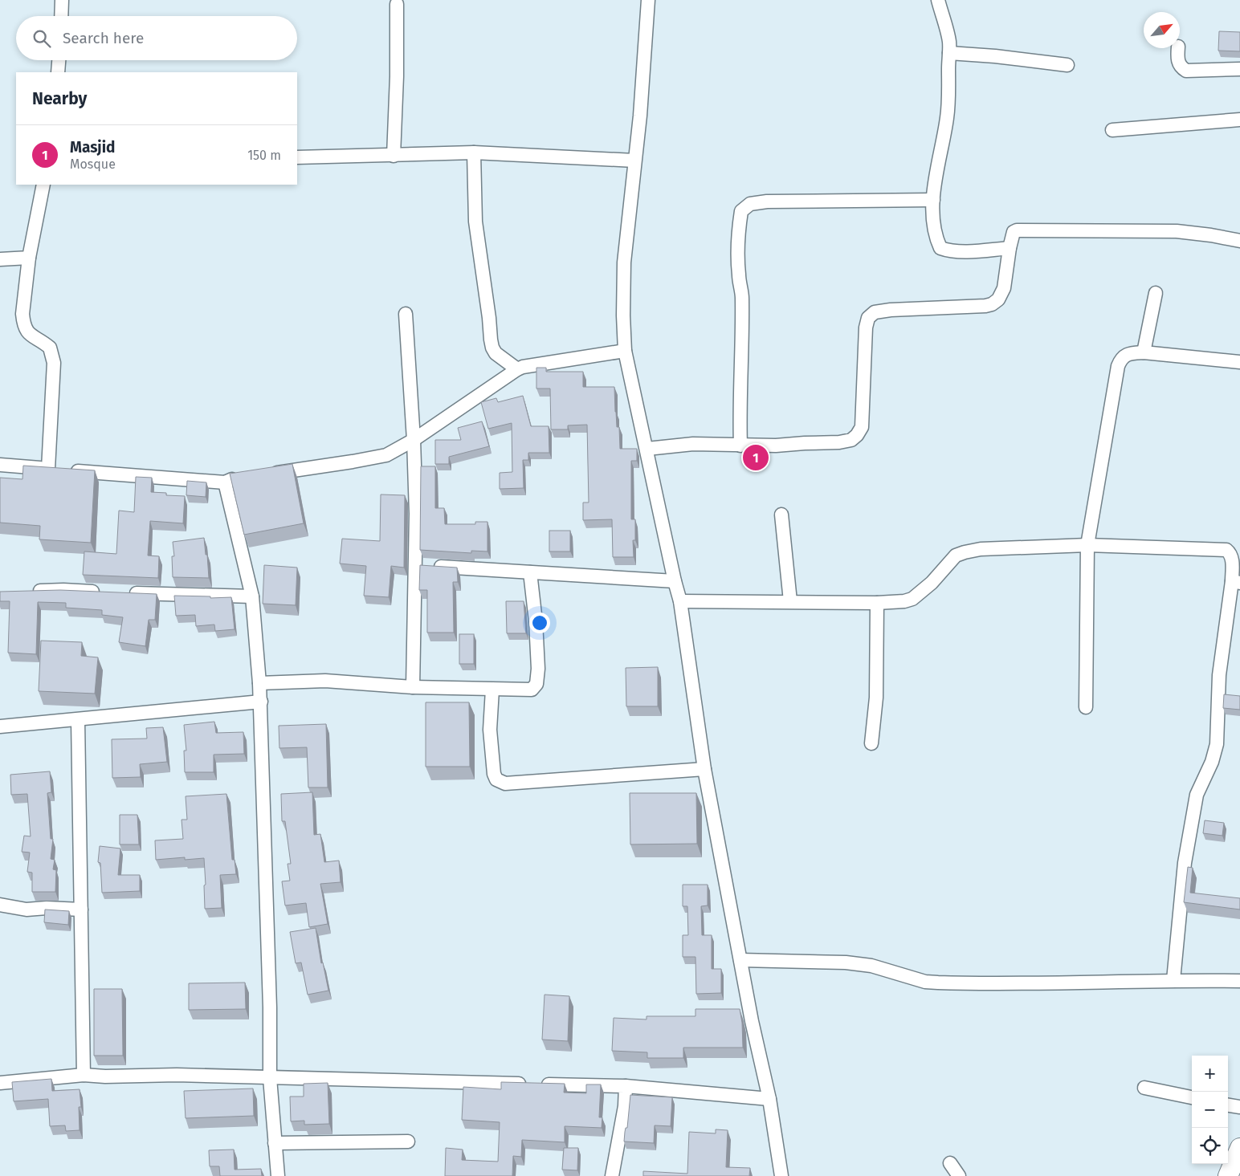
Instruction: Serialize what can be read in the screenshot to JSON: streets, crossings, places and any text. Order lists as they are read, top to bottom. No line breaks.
{"north":"top right","page":{"search":"Search here","heading":"Nearby","list":[{"mark":"1","name":"Masjid","note":"Mosque","value":"150 m"}],"pins":"1","map_buttons":["+","−"]}}
